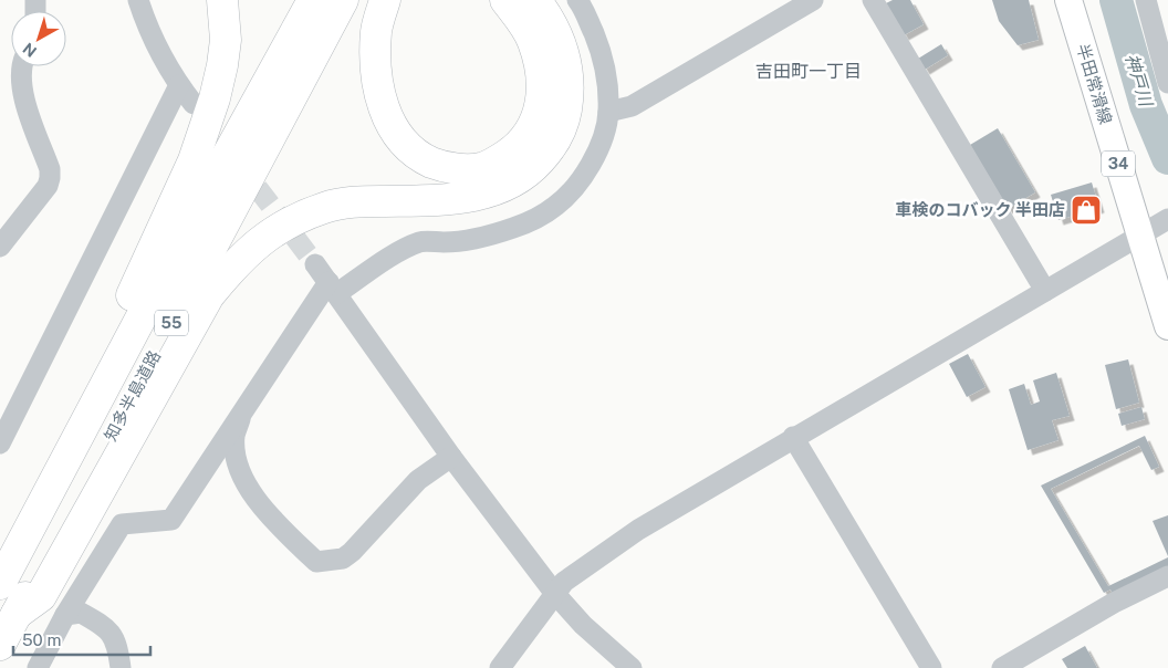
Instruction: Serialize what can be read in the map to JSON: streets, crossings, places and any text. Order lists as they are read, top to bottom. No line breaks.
{"streets":{"highway":["55","知多半島道路"],"main road":["半田常滑線","34"]},"districts":["吉田町一丁目"],"water":["神戸川"],"places":{"shop":["車検のコバック 半田店"]},"scale_bar":"50 m","north":"bottom left"}
